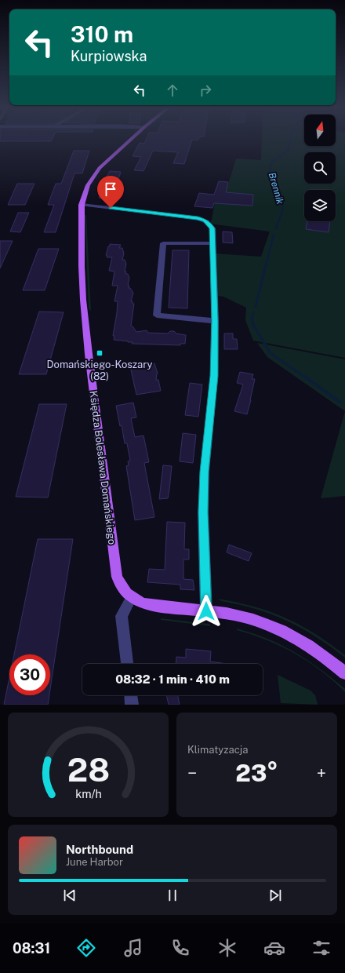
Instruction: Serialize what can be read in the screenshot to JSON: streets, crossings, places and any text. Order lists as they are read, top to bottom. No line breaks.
{"streets":{"main road":["Księdza Bolesława Domańskiego"]},"water":["Brennik"],"places":{"transit":["Domańskiego-Koszary (82)"]},"north":"top","page":{"turn":["310 m","Kurpiowska"],"limit":"30","trip":"08:32 · 1 min · 410 m","tile":"Klimatyzacja","heat":["−","23°","+"],"song":["Northbound","June Harbor"],"tabs":"08:31","gauge":["28","km/h"]}}
